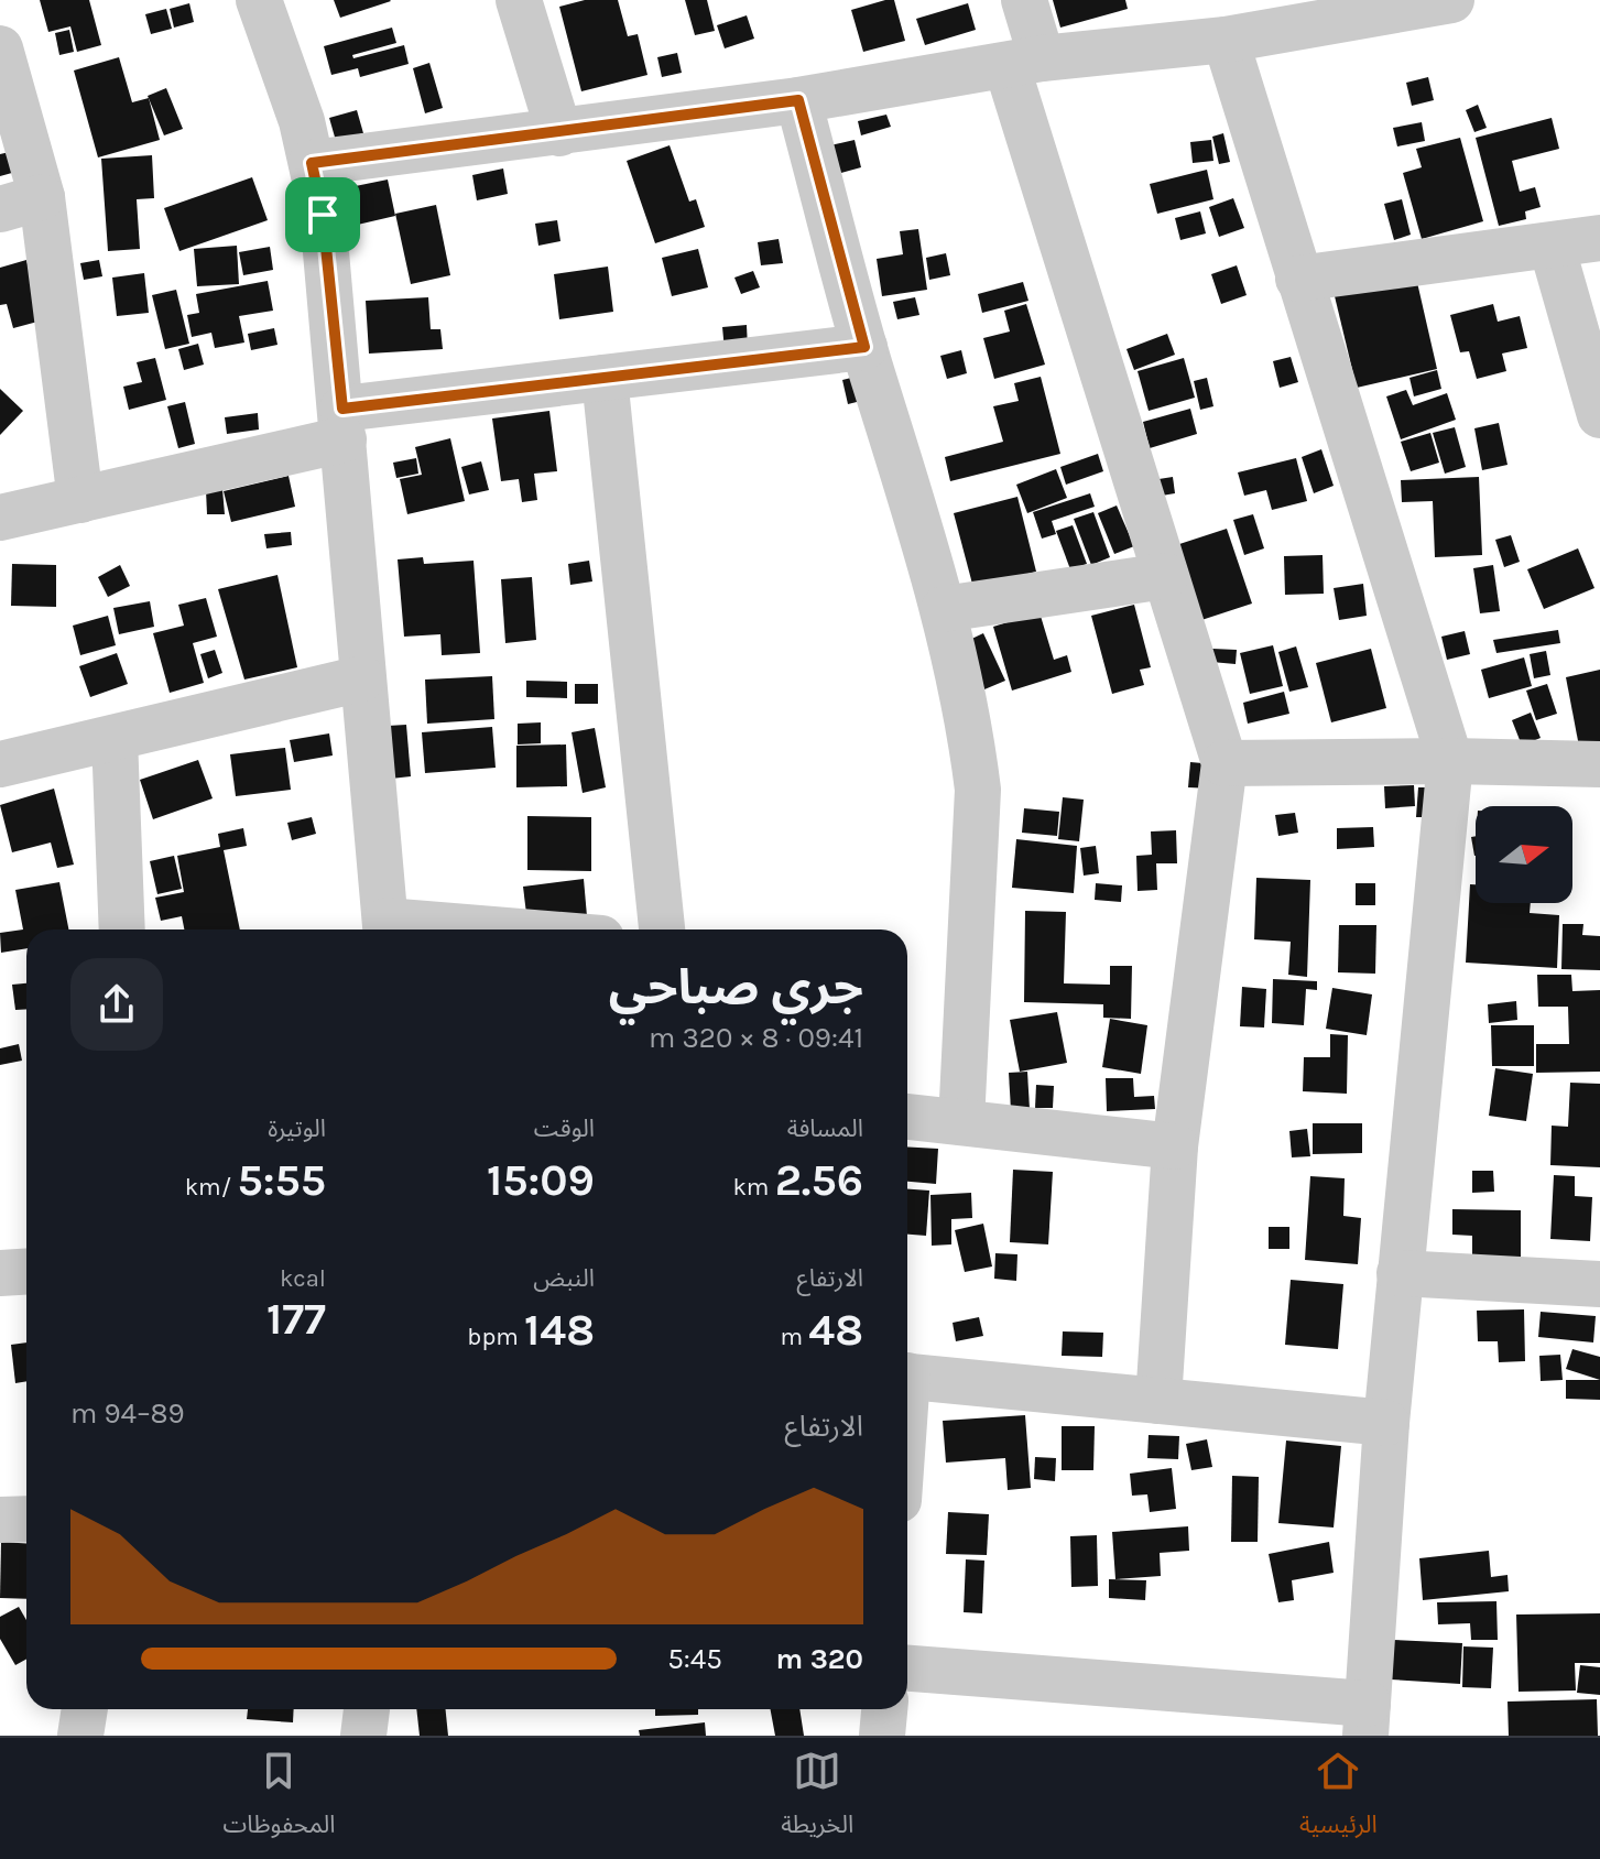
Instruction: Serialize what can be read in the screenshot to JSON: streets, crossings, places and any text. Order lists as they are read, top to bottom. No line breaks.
{"north":"right","page":{"heading":["جري صباحي","09:41 · 8 × 320 m"],"stats":[["المسافة","2.56 km"],["الوقت","15:09"],["الوتيرة","5:55 /km"],["الارتفاع","48 m"],["النبض","148 bpm"],["kcal","177"]],"chart":["الارتفاع","89–94 m"],"list":[{"name":"320 m","note":"5:45"}],"tabs":["الرئيسية","الخريطة","المحفوظات"]}}
